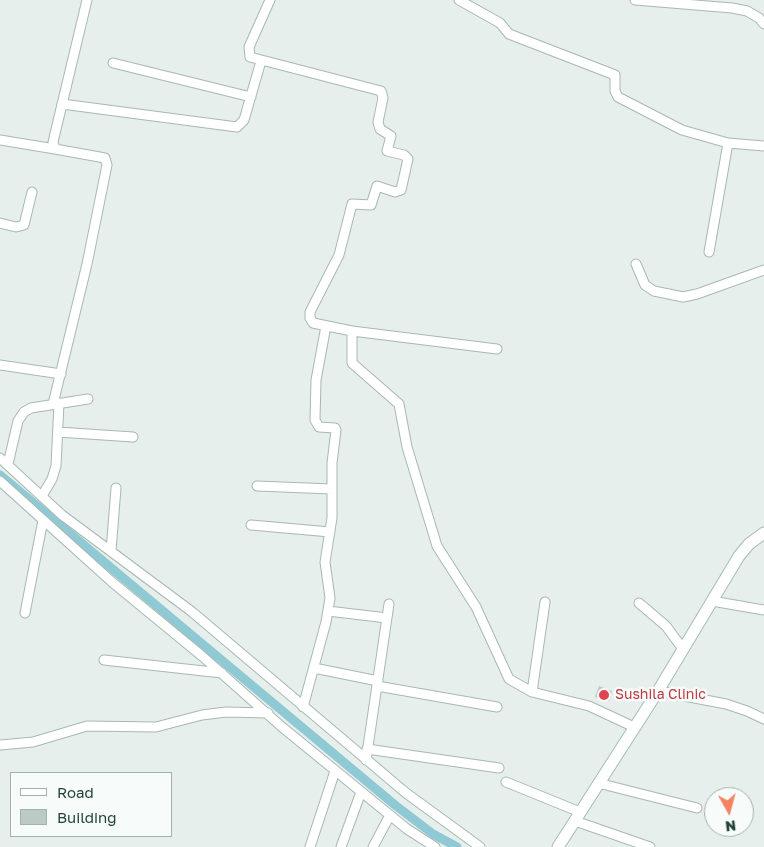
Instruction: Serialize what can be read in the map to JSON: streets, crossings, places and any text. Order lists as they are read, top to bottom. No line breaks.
{"places":["Sushila Clinic"],"legend":["Road","Building"],"north":"bottom"}
